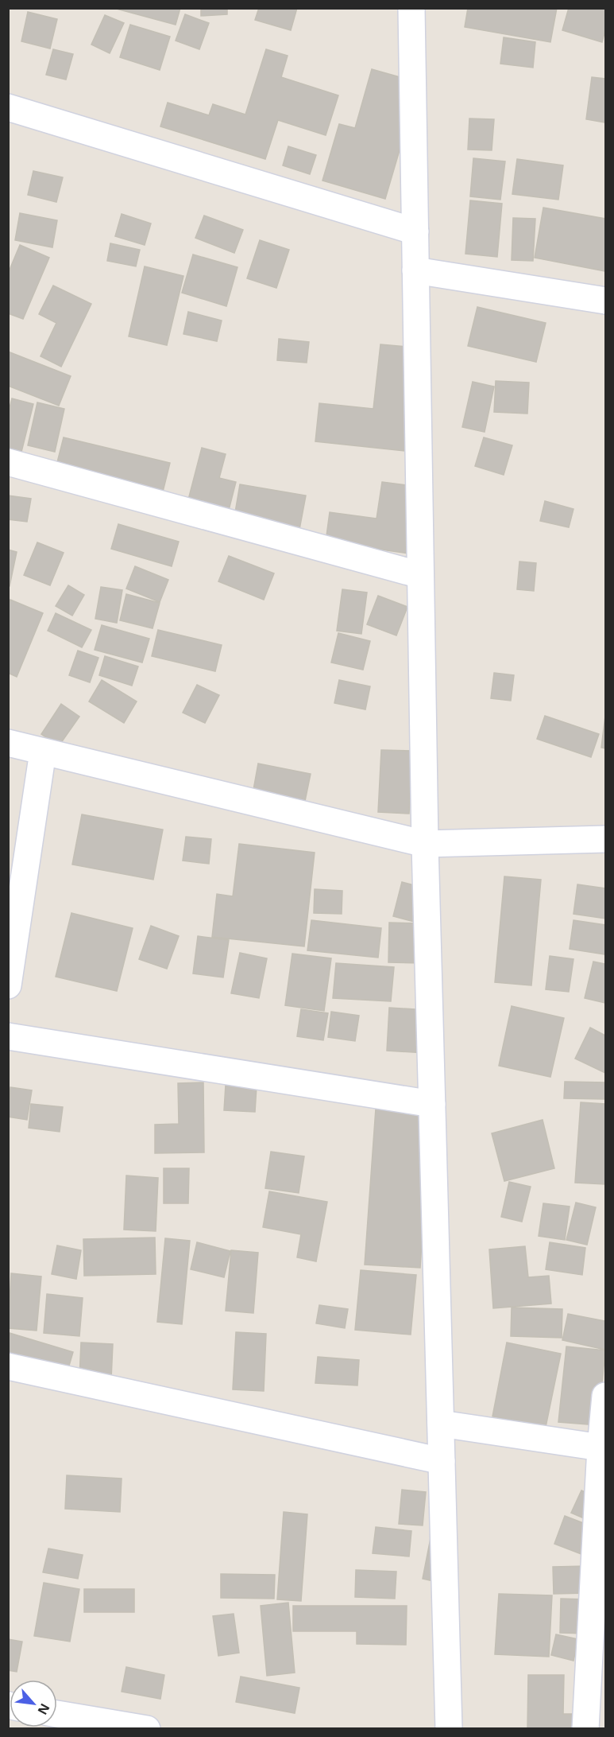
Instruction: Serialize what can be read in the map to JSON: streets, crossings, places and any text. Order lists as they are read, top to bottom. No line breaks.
{"north":"bottom right"}
